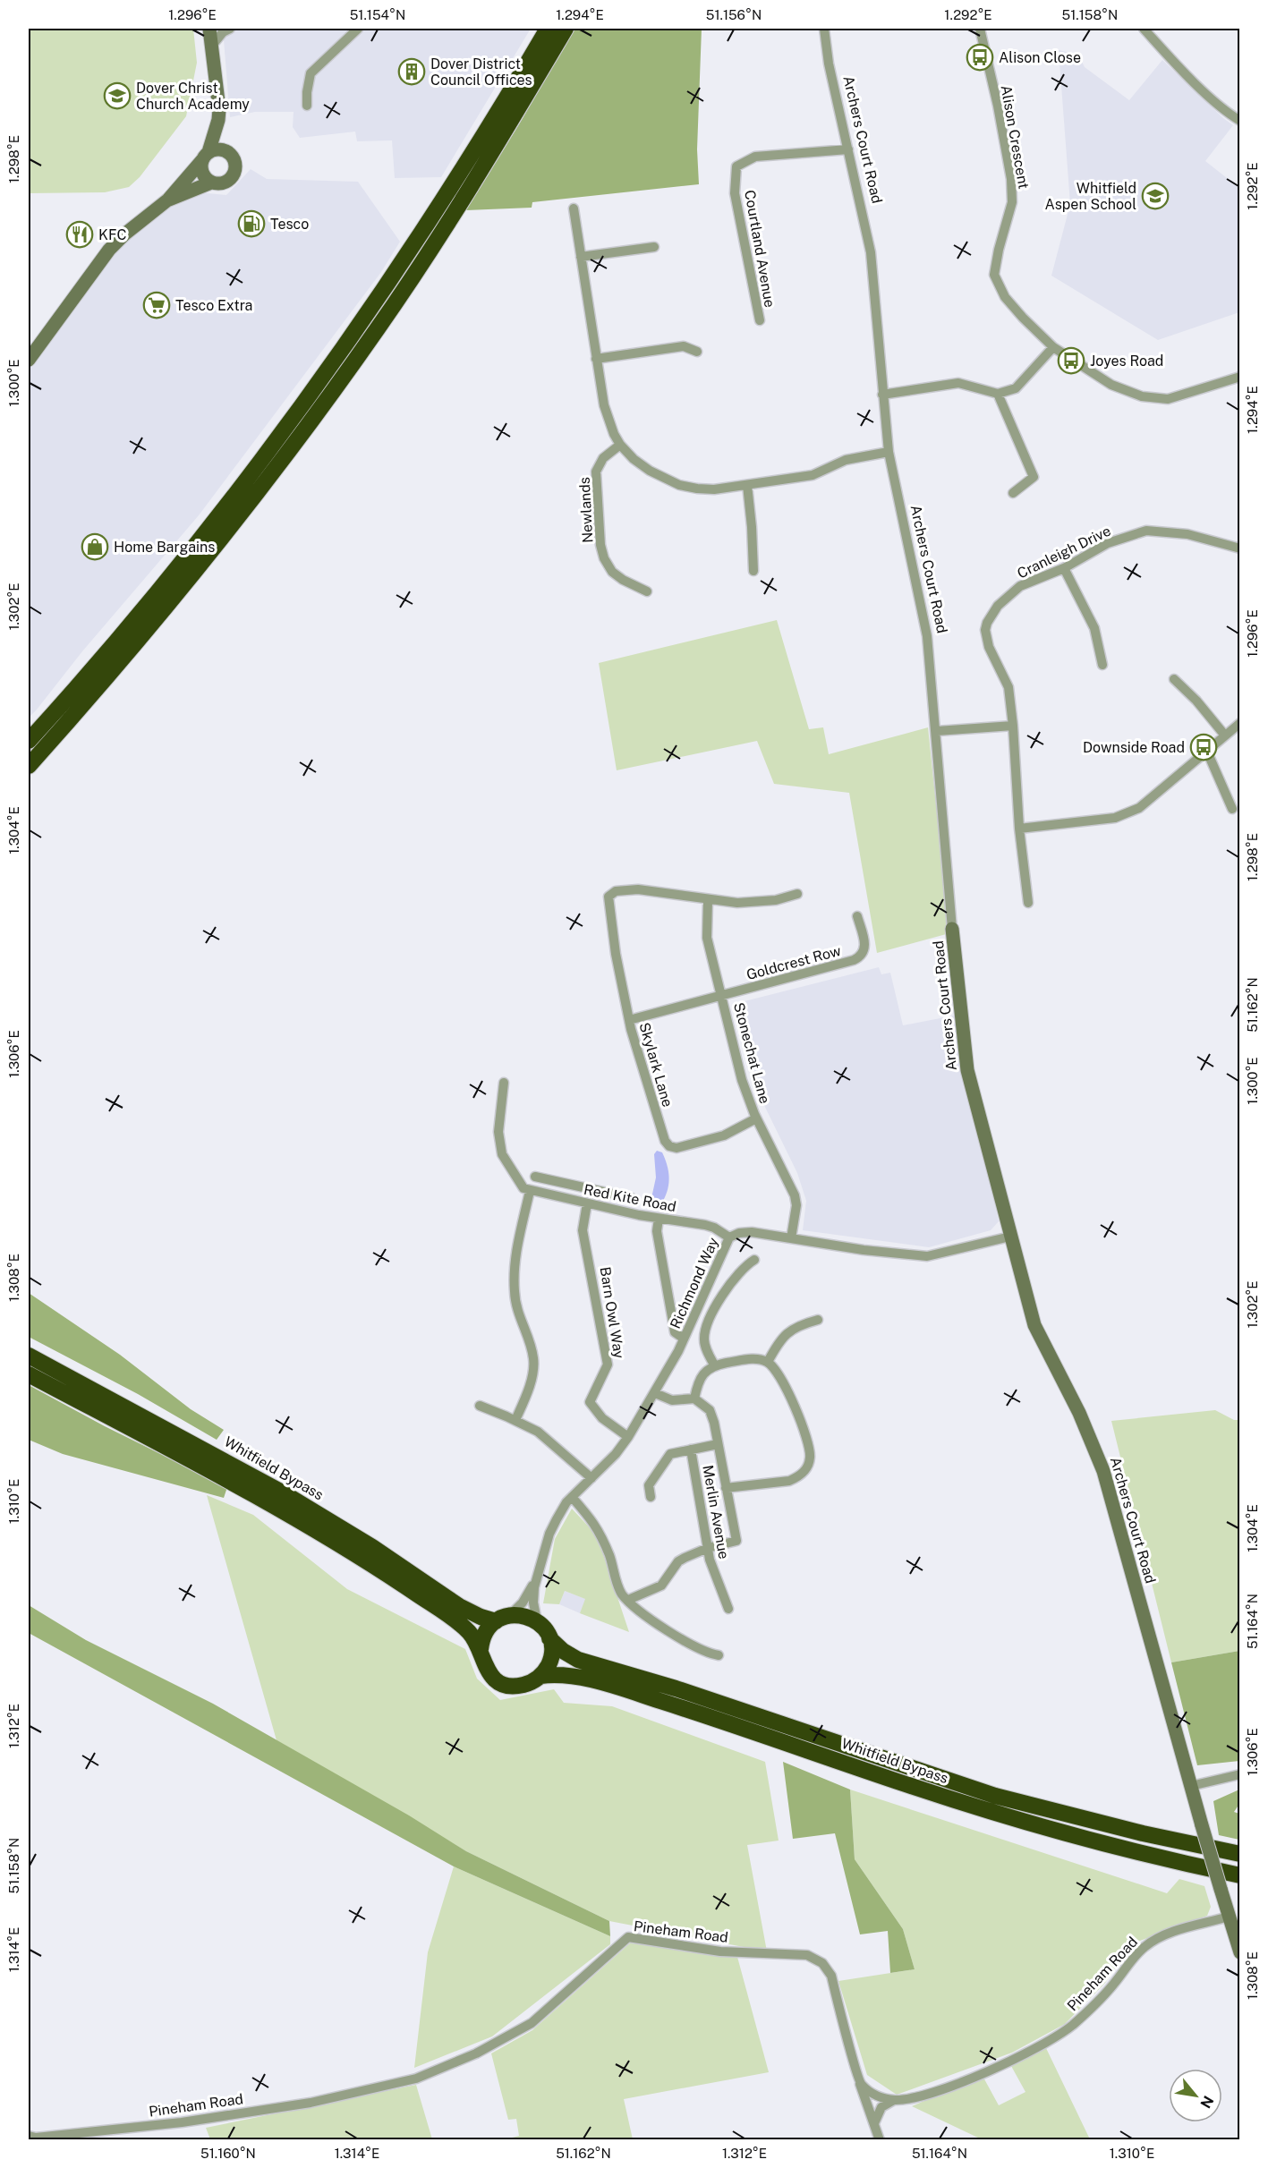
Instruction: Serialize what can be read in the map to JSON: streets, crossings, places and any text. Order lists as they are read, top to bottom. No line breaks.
{"streets":{"highway":["Whitfield Bypass"],"street":["Alison Crescent","Archers Court Road","Courtland Avenue","Newlands","Cranleigh Drive","Goldcrest Row","Stonechat Lane","Skylark Lane","Red Kite Road","Richmond Way","Barn Owl Way","Merlin Avenue","Pineham Road"]},"crossings":[["Archers Court Road","Courtland Avenue"],["Archers Court Road","Richmond Way"],["Archers Court Road","Pineham Road"],["Goldcrest Row","Stonechat Lane"],["Goldcrest Row","Skylark Lane"],["Stonechat Lane","Skylark Lane"],["Stonechat Lane","Richmond Way"],["Red Kite Road","Richmond Way"],["Red Kite Road","Barn Owl Way"],["Richmond Way","Barn Owl Way"],["Richmond Way","Whitfield Bypass"]],"places":{"bus stop":["Alison Close","Joyes Road","Downside Road"],"building":["Dover District Council Offices"],"school or university":["Dover Christ Church Academy","Whitfield Aspen School"],"fuel station":["Tesco"],"restaurant":["KFC"],"supermarket":["Tesco Extra"],"shop":["Home Bargains"]},"north":"bottom right","coordinates":["1.296°E","51.154°N","1.294°E","51.156°N","1.292°E","51.158°N","1.298°E","1.300°E","1.302°E","1.304°E","51.162°N","1.306°E","1.308°E","1.310°E","51.164°N","1.312°E","1.314°E","51.160°N"]}
